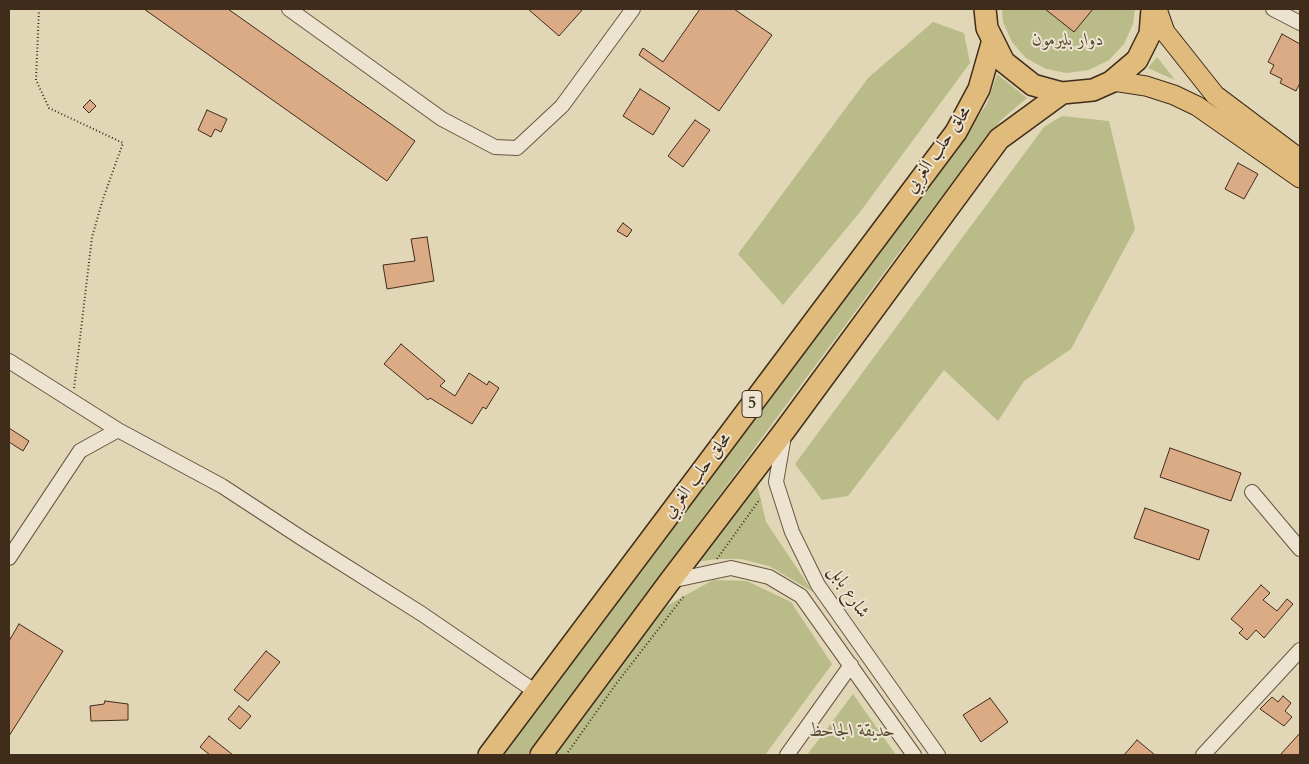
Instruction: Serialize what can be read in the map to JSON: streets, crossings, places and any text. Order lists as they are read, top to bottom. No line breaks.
{"streets":{"highway":["محلق حلب الغربي","5"],"street":["شارع بابل"]},"crossings":[["5","شارع بابل"]],"parks":["دوار بليرمون","حديقة الجاحظ"]}
